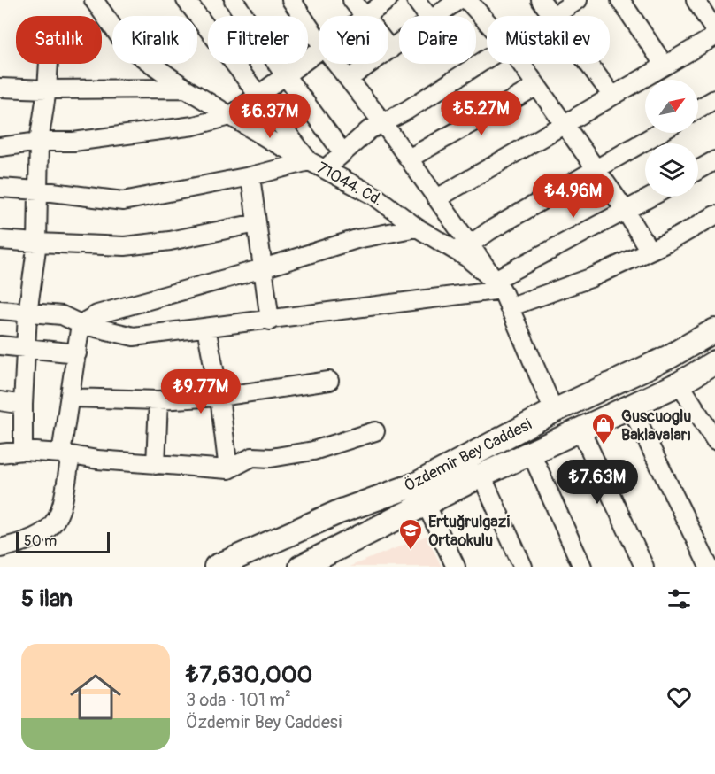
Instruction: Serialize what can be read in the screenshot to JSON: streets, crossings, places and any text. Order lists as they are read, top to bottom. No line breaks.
{"streets":{"main road":["Özdemir Bey Caddesi"],"street":["71044. Cd."]},"crossings":[["71044. Cd.","Özdemir Bey Caddesi"]],"places":{"shop":["Guscuoglu Baklavaları"],"school or university":["Ertuğrulgazi Ortaokulu"]},"scale_bar":"50 m","north":"top right","page":{"chip":["Satılık","Kiralık","Filtreler","Yeni","Daire","Müstakil ev"],"price":["₺5.27M","₺6.37M","₺4.96M","₺9.77M","₺7.63M"],"scale":"50 m","heading":"5 ilan","list":[{"name":"₺7,630,000","note":"3 oda · 101 m² · Özdemir Bey Caddesi"}]}}
